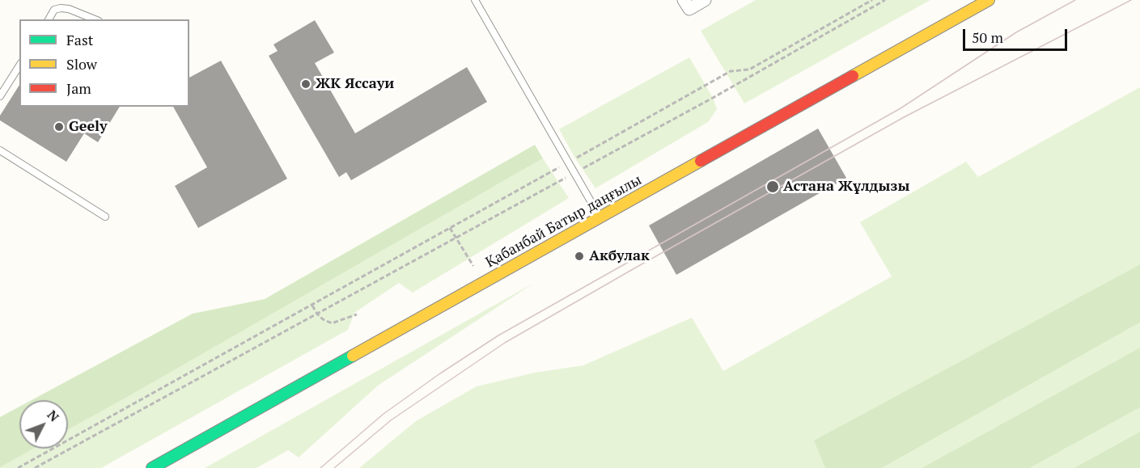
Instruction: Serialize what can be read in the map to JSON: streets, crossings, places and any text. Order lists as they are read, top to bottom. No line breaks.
{"streets":{"main road":["Қабанбай Батыр даңғылы"]},"places":["ЖК Яссауи","Geely","Астана Жұлдызы","Акбулак"],"legend":["Fast","Slow","Jam"],"scale_bar":"50 m","north":"top right"}
